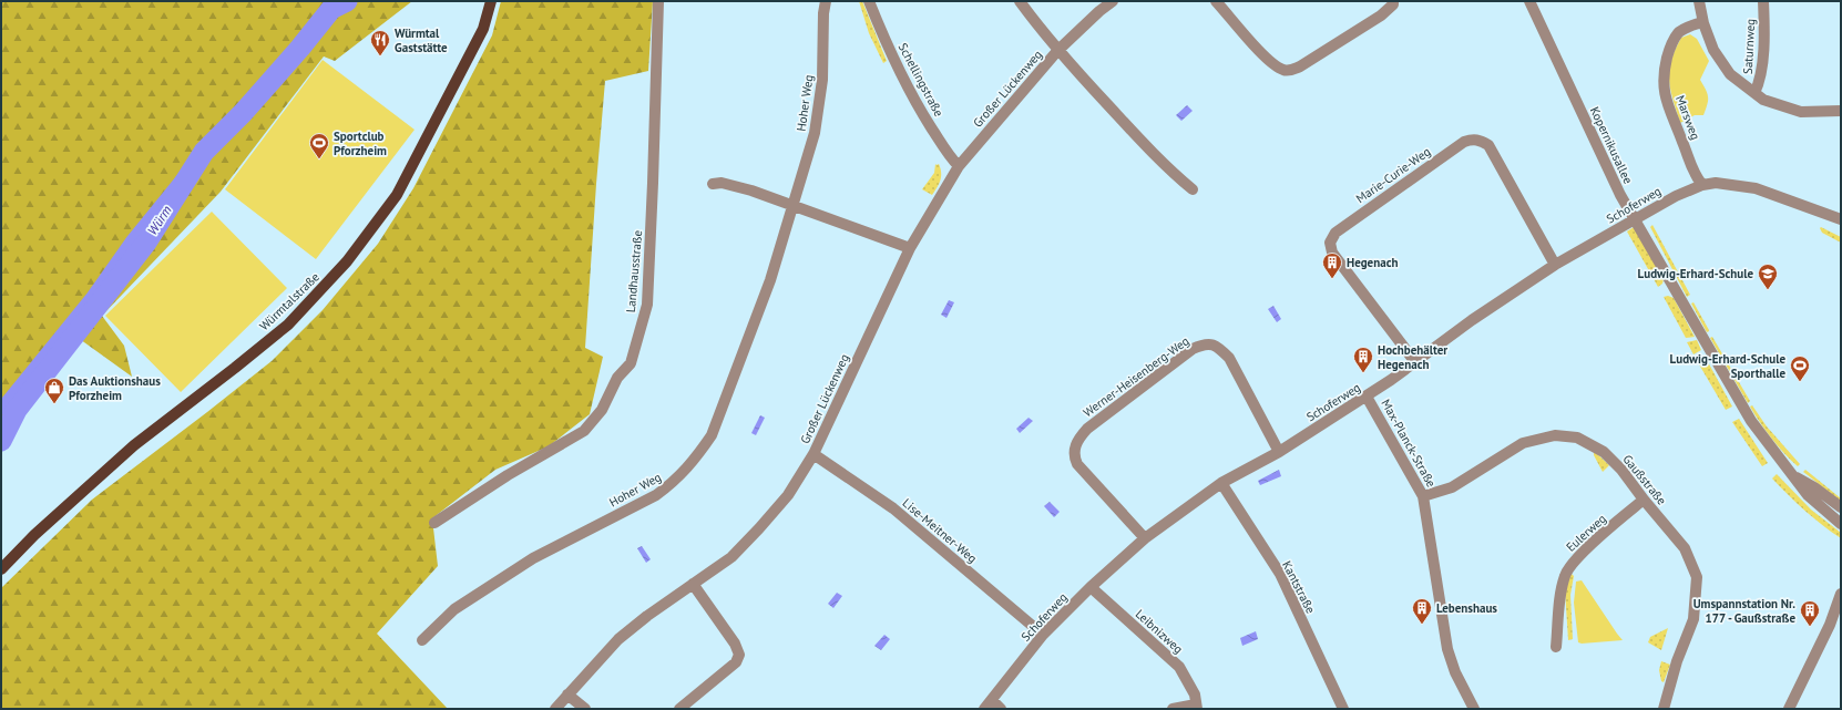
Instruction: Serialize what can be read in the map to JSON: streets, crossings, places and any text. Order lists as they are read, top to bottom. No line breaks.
{"streets":{"main road":["Würmtalstraße"],"street":["Saturnweg","Schellingstraße","Großer Lückenweg","Hoher Weg","Marsweg","Kopernikusallee","Marie-Curie-Weg","Schoferweg","Landhausstraße","Werner-Heisenberg-Weg","Max-Planck-Straße","Gaußstraße","Lise-Meitner-Weg","Eulerweg","Kantstraße","Leibnizweg"]},"crossings":[["Schellingstraße","Großer Lückenweg"],["Großer Lückenweg","Lise-Meitner-Weg"],["Marsweg","Schoferweg"],["Kopernikusallee","Schoferweg"],["Marie-Curie-Weg","Schoferweg"],["Schoferweg","Werner-Heisenberg-Weg"],["Schoferweg","Max-Planck-Straße"],["Schoferweg","Lise-Meitner-Weg"],["Schoferweg","Kantstraße"],["Schoferweg","Leibnizweg"],["Max-Planck-Straße","Gaußstraße"],["Gaußstraße","Eulerweg"]],"water":["Würm"],"places":{"restaurant":["Würmtal Gaststätte"],"sports":["Sportclub Pforzheim","Ludwig-Erhard-Schule Sporthalle"],"building":["Hegenach","Hochbehälter Hegenach","Lebenshaus","Umspannstation Nr. 177 - Gaußstraße"],"school or university":["Ludwig-Erhard-Schule"],"shop":["Das Auktionshaus Pforzheim"]}}
